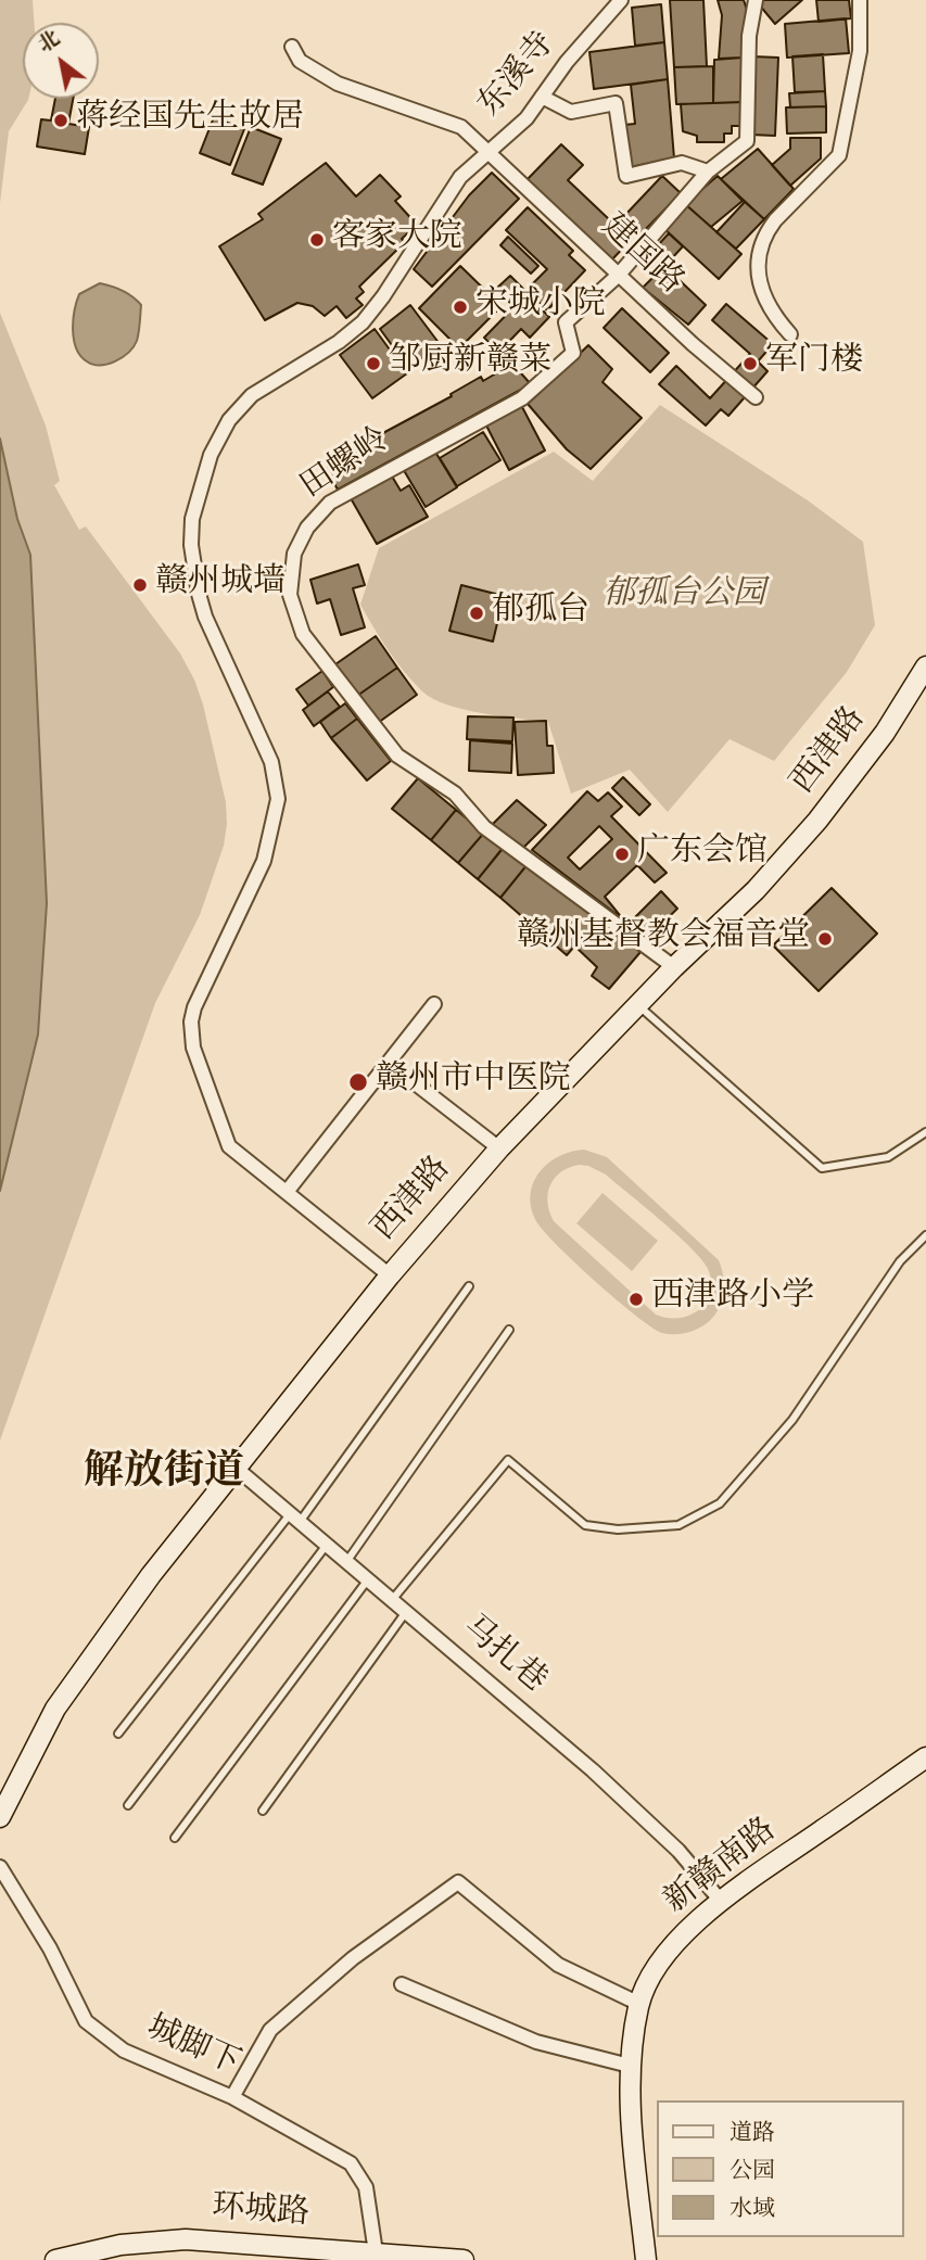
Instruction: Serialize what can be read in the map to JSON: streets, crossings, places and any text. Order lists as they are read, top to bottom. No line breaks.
{"streets":{"main road":["西津路","新赣南路","环城路"],"street":["东溪寺","建国路","田螺岭","马扎巷","城脚下"]},"crossings":[["东溪寺","建国路"],["东溪寺","西津路"],["建国路","田螺岭"],["田螺岭","西津路"],["西津路","马扎巷"],["马扎巷","新赣南路"],["城脚下","环城路"]],"districts":["解放街道"],"parks":["郁孤台公园"],"places":["蒋经国先生故居","客家大院","宋城小院","邹厨新赣菜","军门楼","赣州城墙","郁孤台","广东会馆","赣州基督教会福音堂","赣州市中医院","西津路小学"],"legend":["道路","公园","水域"],"north":"top left"}
